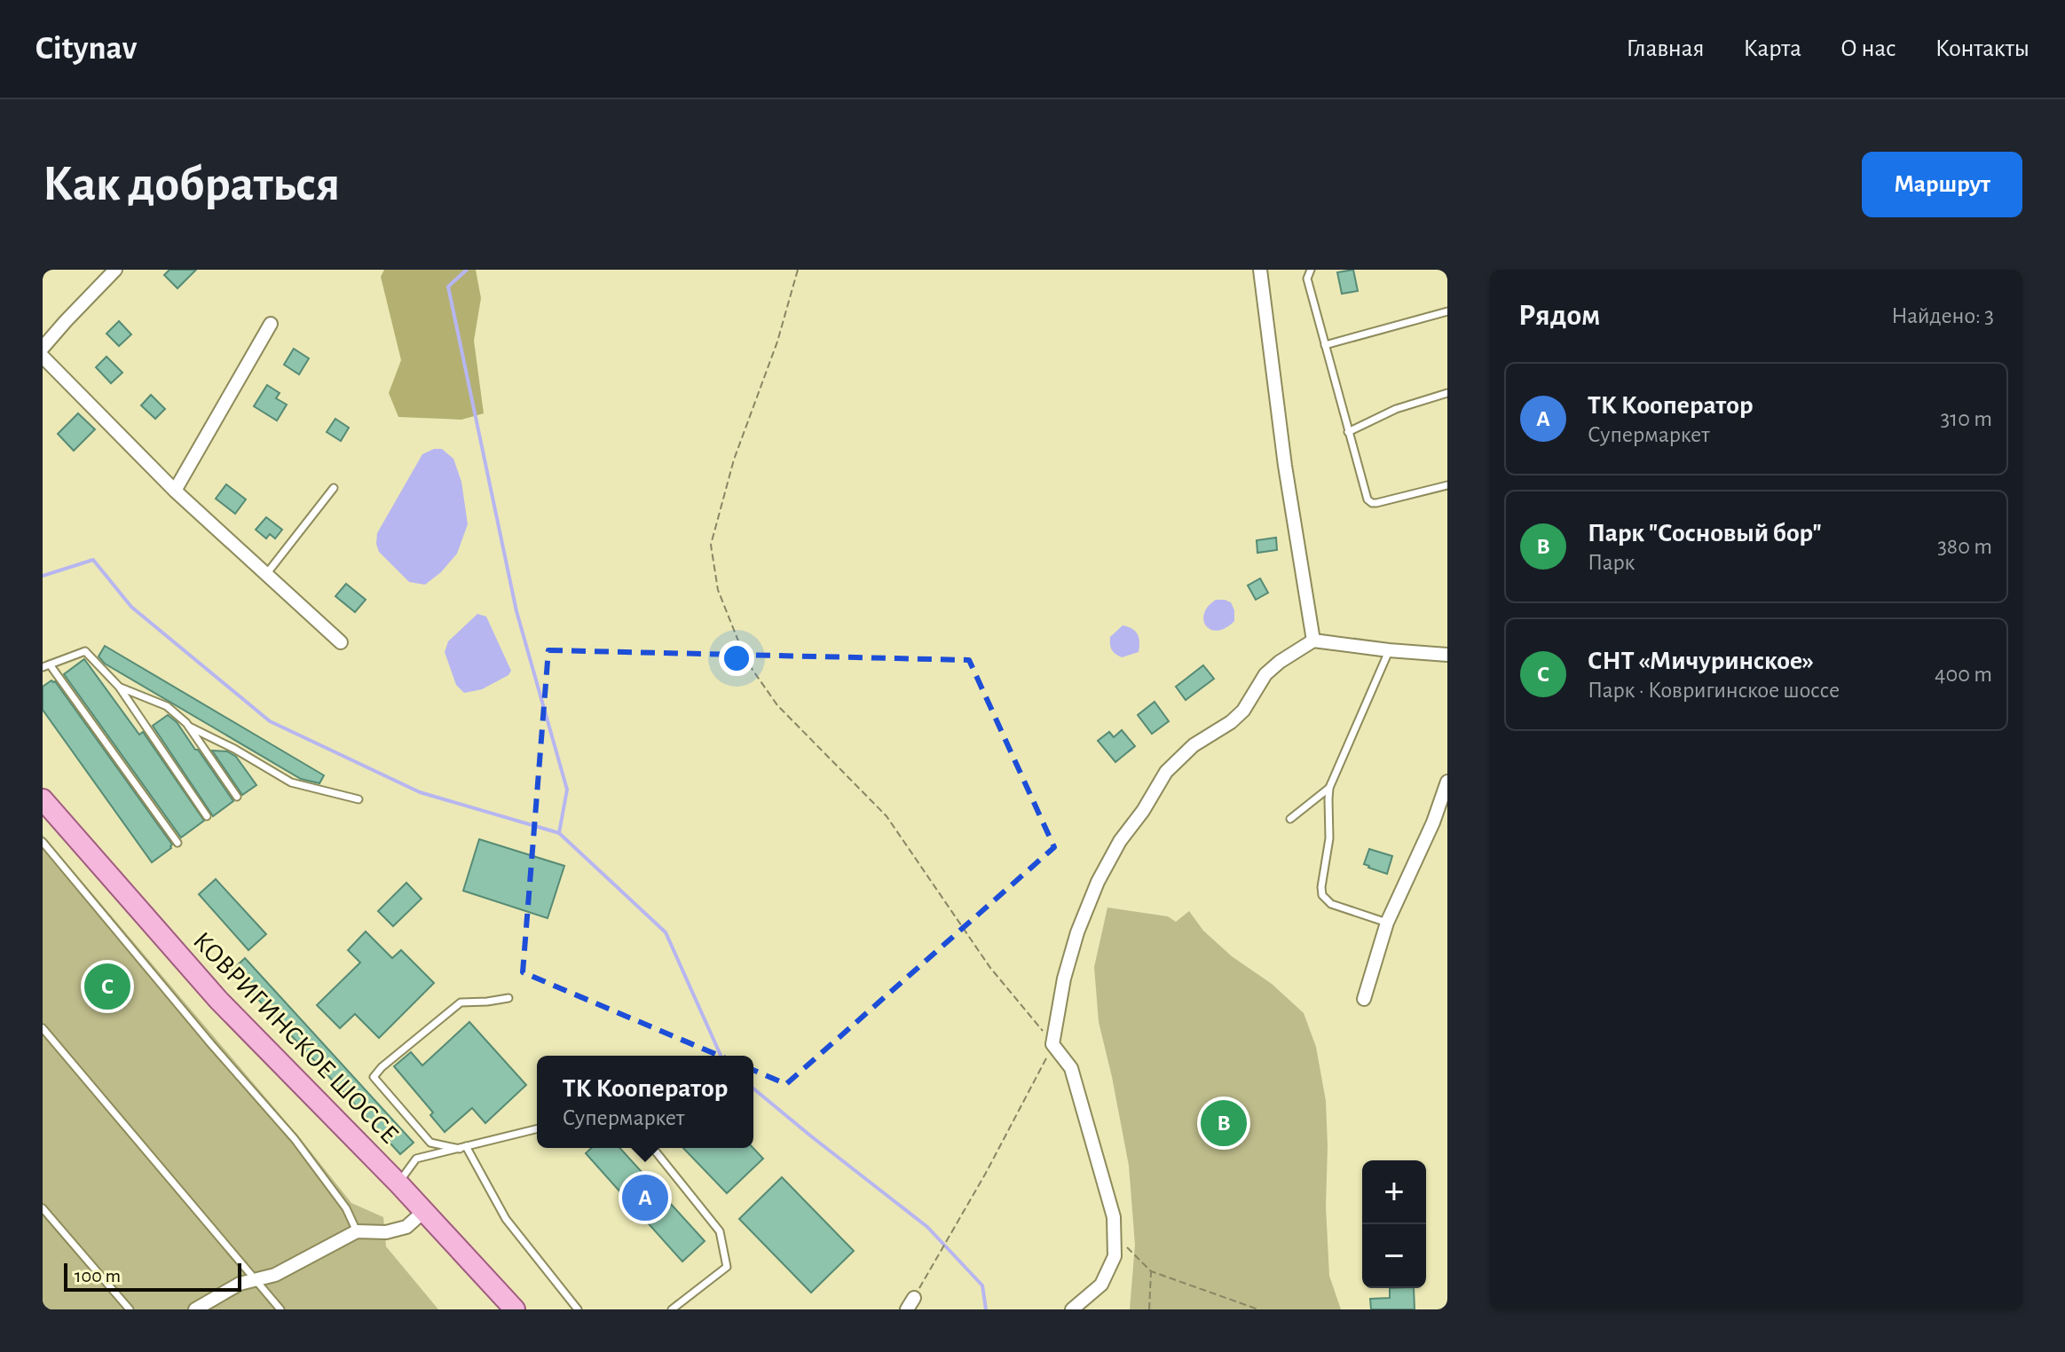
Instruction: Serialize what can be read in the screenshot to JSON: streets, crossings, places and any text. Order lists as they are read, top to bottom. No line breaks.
{"streets":{"main road":["КОВРИГИНСКОЕ ШОССЕ"]},"scale_bar":"100 m","page":{"header":"Citynav","nav":["Главная","Карта","О нас","Контакты"],"buttons":"Маршрут","title":"Как добраться","heading":["Рядом","Найдено: 3"],"list":[{"mark":"A","name":"ТК Кооператор","note":"Супермаркет","value":"310 m"},{"mark":"B","name":"Парк \"Сосновый бор\"","note":"Парк","value":"380 m"},{"mark":"C","name":"СНТ «Мичуринское»","note":"Парк · Ковригинское шоссе","value":"400 m"}],"pins":["C","B","A"],"popup":["ТК Кооператор","Супермаркет"],"map_buttons":["+","−"],"scale":"100 m"}}
